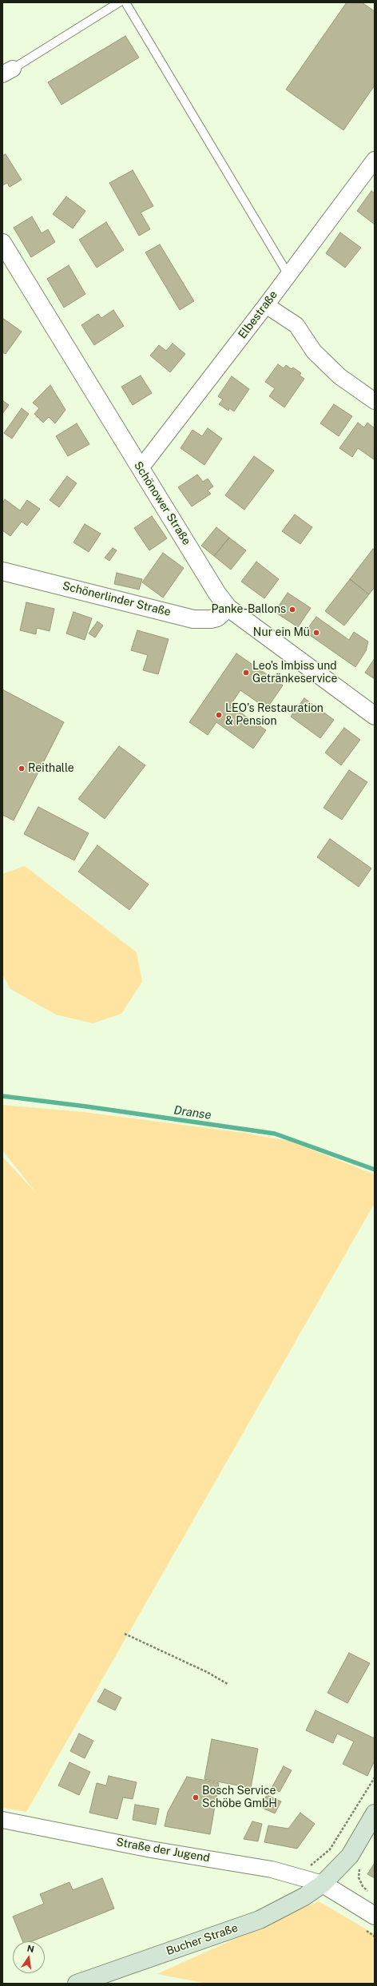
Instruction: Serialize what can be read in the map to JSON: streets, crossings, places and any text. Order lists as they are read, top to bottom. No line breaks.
{"streets":{"main road":["Bucher Straße"],"street":["Elbestraße","Schönower Straße","Schönerlinder Straße","Straße der Jugend"]},"crossings":[["Elbestraße","Schönower Straße"],["Schönower Straße","Schönerlinder Straße"],["Straße der Jugend","Bucher Straße"]],"water":["Dranse"],"places":["Panke-Ballons","Nur ein Mü","Leo's Imbiss und Getränkeservice","LEO's Restauration & Pension","Reithalle","Bosch Service Schöbe GmbH"],"north":"top"}
